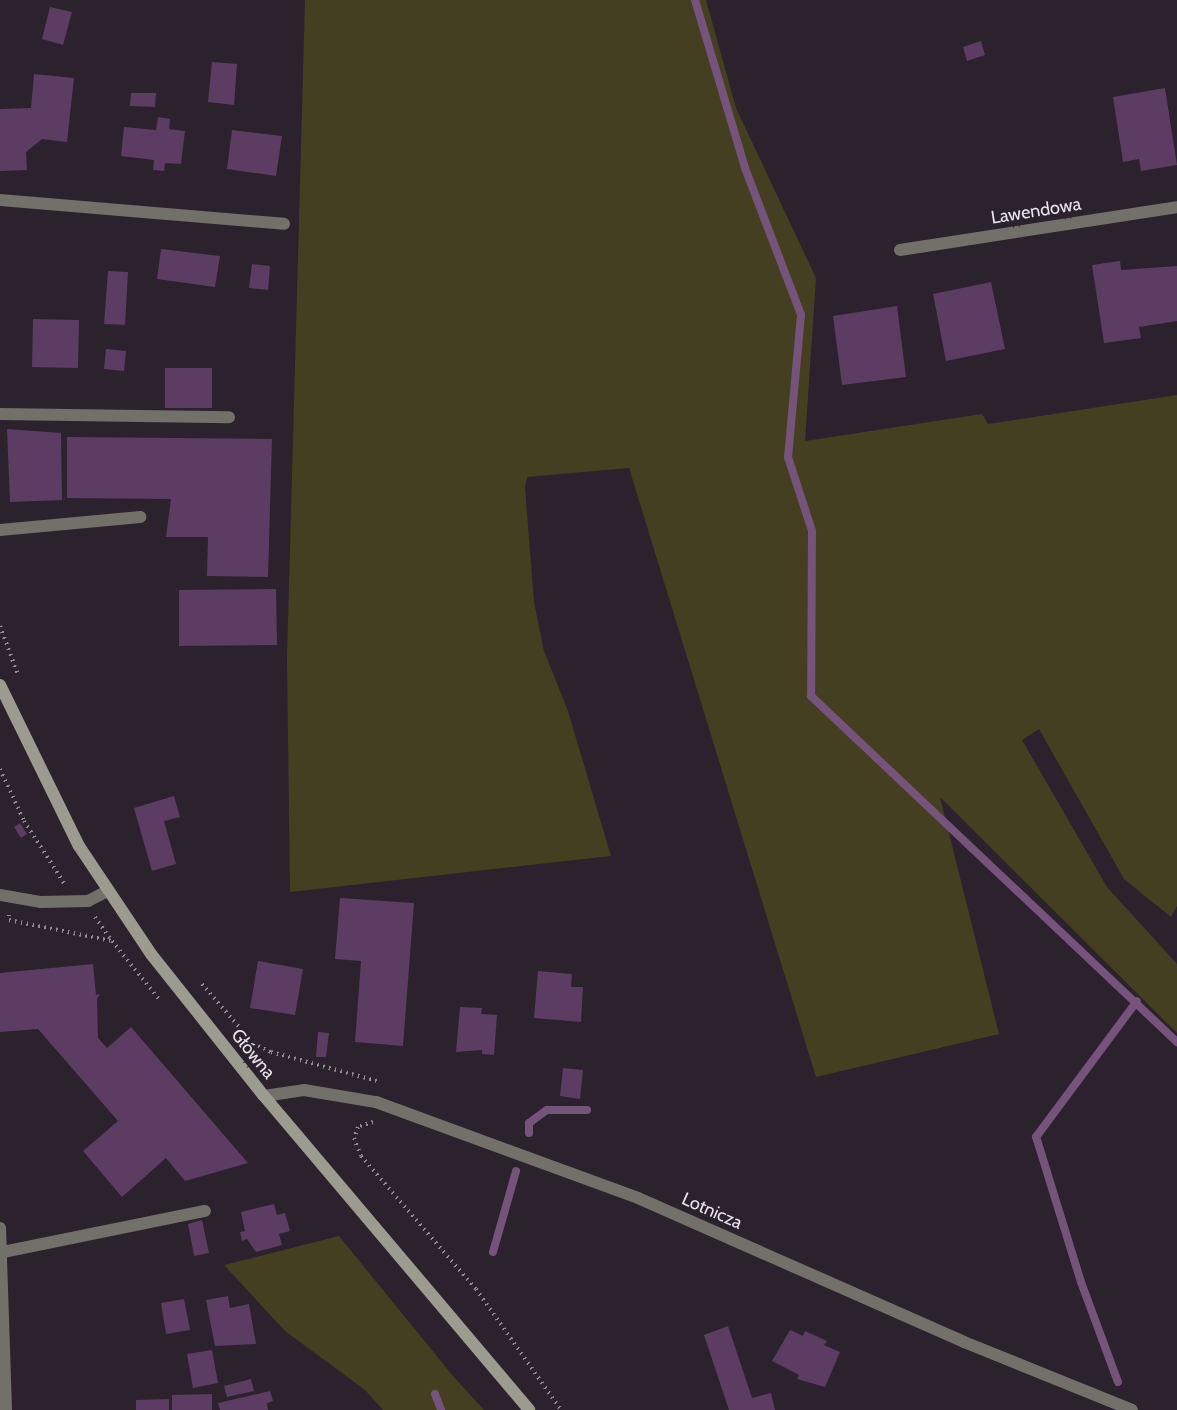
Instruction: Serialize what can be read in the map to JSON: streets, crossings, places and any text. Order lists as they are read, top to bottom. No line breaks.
{"streets":{"main road":["Główna"],"street":["Lawendowa","Lotnicza"]},"crossings":[["Główna","Lotnicza"]]}
